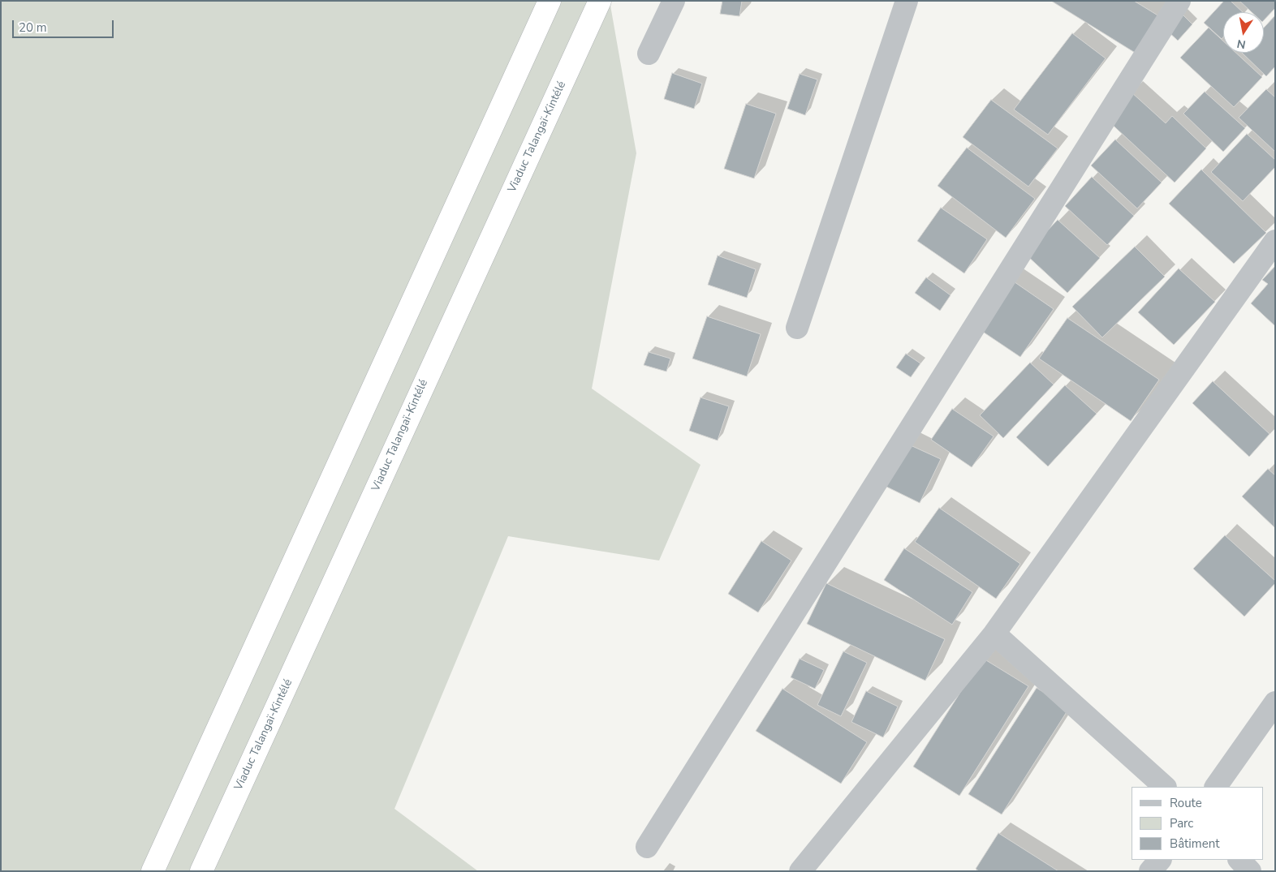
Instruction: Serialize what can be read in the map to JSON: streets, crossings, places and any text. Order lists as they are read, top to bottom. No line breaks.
{"streets":{"highway":["Viaduc Talangaï-Kintélé"]},"legend":["Route","Parc","Bâtiment"],"scale_bar":"20 m","north":"bottom"}
